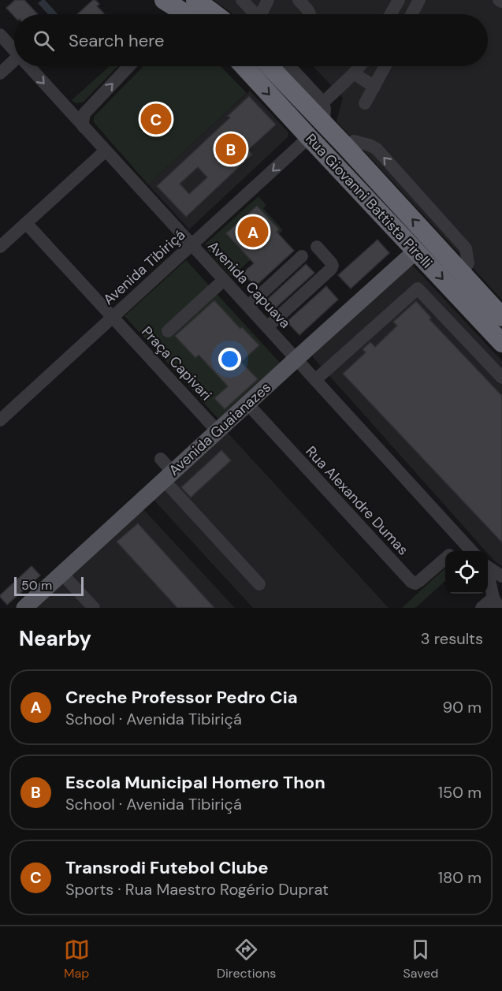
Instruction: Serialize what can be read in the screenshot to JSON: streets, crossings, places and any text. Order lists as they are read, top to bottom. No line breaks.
{"streets":{"highway":["Rua Giovanni Battista Pirelli"],"main road":["Avenida Guaianazes"],"street":["Avenida Tibiriçá","Avenida Capuava","Praça Capivari","Rua Alexandre Dumas"]},"crossings":[["Rua Giovanni Battista Pirelli","Avenida Tibiriçá"],["Rua Giovanni Battista Pirelli","Avenida Guaianazes"],["Avenida Tibiriçá","Avenida Capuava"],["Avenida Tibiriçá","Praça Capivari"],["Avenida Capuava","Avenida Guaianazes"],["Avenida Capuava","Rua Alexandre Dumas"],["Praça Capivari","Avenida Guaianazes"],["Avenida Guaianazes","Rua Alexandre Dumas"]],"scale_bar":"50 m","page":{"search":"Search here","pins":["C","B","A"],"scale":"50 m","heading":["Nearby","3 results"],"list":[{"mark":"A","name":"Creche Professor Pedro Cia","note":"School · Avenida Tibiriçá","value":"90 m"},{"mark":"B","name":"Escola Municipal Homero Thon","note":"School · Avenida Tibiriçá","value":"150 m"},{"mark":"C","name":"Transrodi Futebol Clube","note":"Sports · Rua Maestro Rogério Duprat","value":"180 m"}],"nav":["Map","Directions","Saved"]}}
